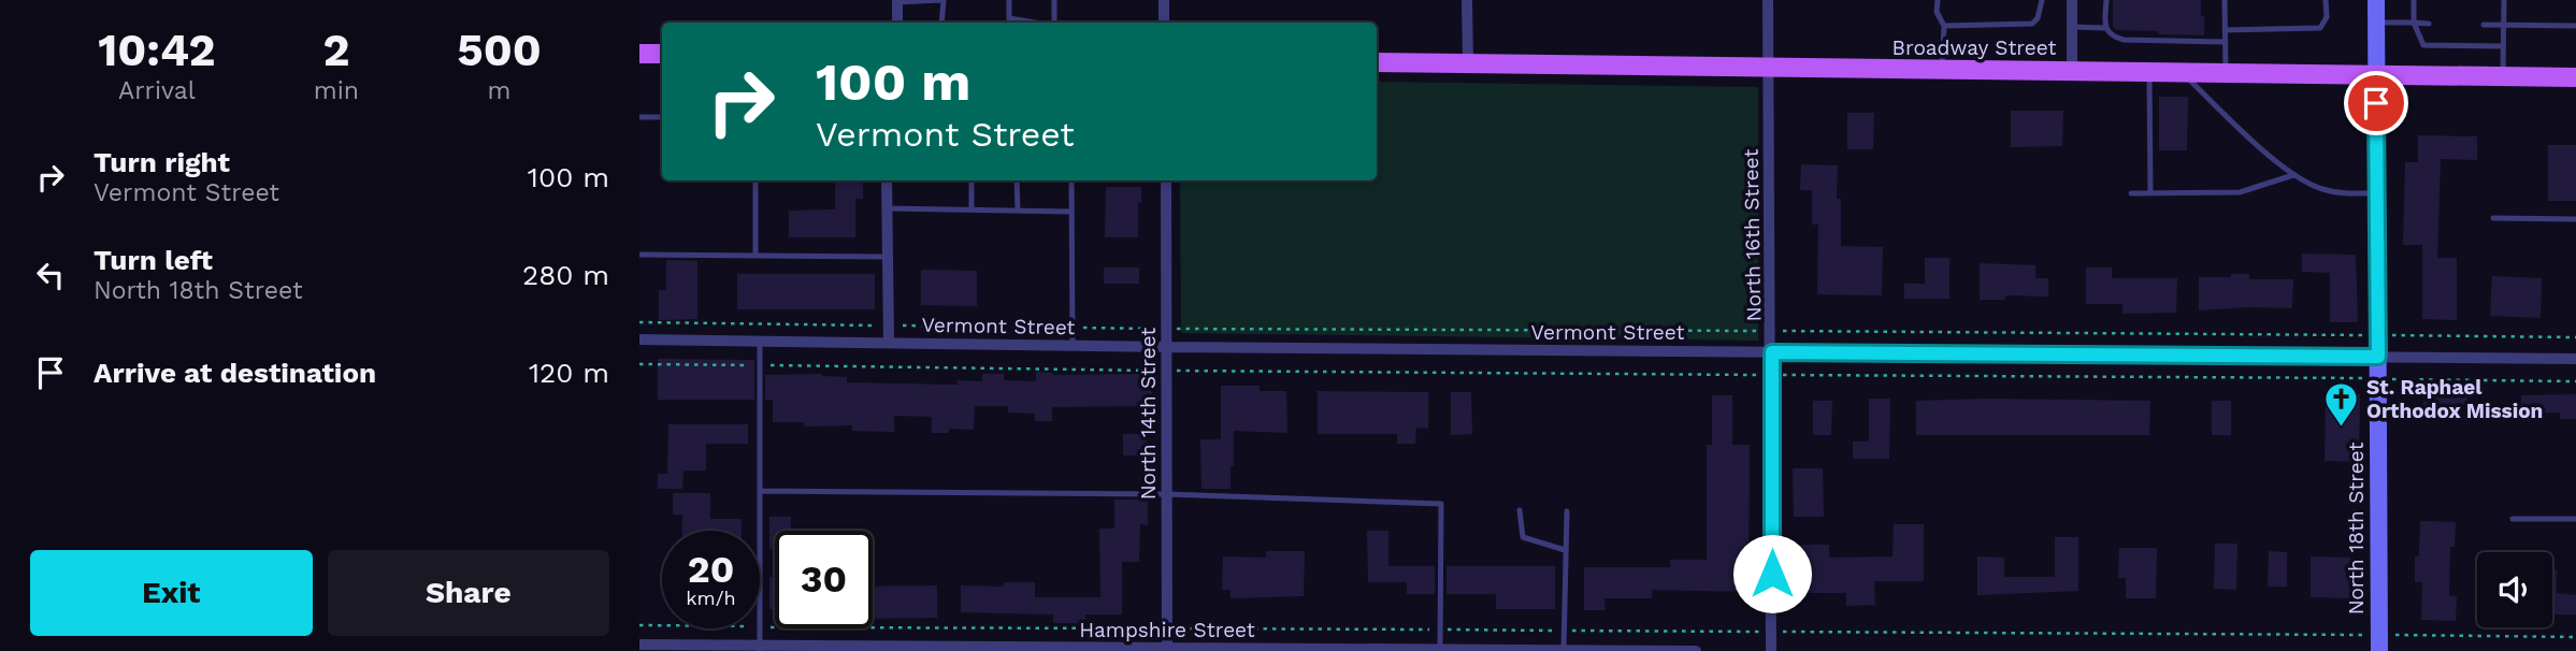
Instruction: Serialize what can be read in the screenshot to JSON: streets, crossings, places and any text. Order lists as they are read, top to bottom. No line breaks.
{"streets":{"main road":["Broadway Street"],"street":["North 16th Street","Vermont Street","North 14th Street","North 18th Street","Hampshire Street"]},"crossings":[["Broadway Street","North 16th Street"],["Broadway Street","North 18th Street"],["North 16th Street","Vermont Street"],["Vermont Street","North 14th Street"],["Vermont Street","North 18th Street"],["North 14th Street","Hampshire Street"]],"places":{"church":["St. Raphael Orthodox Mission"]},"page":{"eta":["10:42","Arrival","2","min","500","m"],"turn":["100 m","Vermont Street"],"list":[{"name":"Turn right","note":"Vermont Street","value":"100 m"},{"name":"Turn left","note":"North 18th Street","value":"280 m"},{"name":"Arrive at destination","value":"120 m"}],"speed":"20 km/h","limit":"30","buttons":["Exit","Share"]}}
